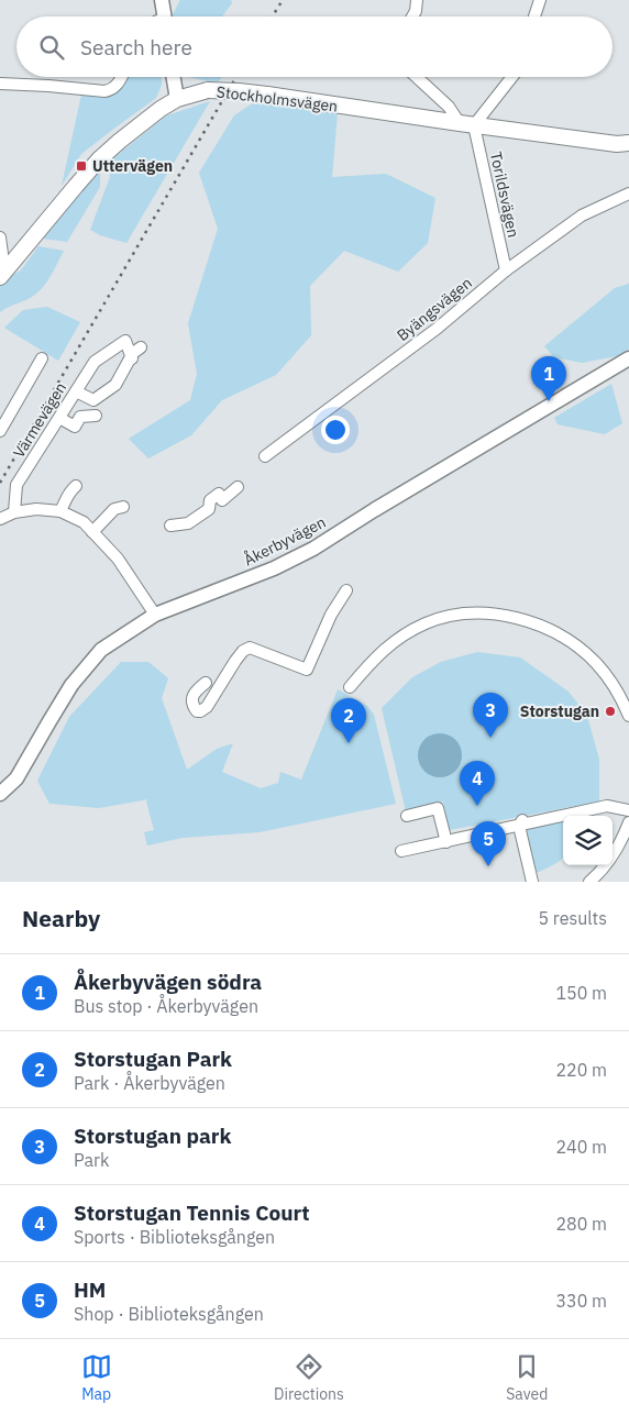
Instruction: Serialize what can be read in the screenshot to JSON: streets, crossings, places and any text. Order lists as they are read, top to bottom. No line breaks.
{"streets":{"main road":["Stockholmsvägen"],"street":["Torildsvägen","Byängsvägen","Värmevägen","Åkerbyvägen"]},"crossings":[["Stockholmsvägen","Torildsvägen"],["Torildsvägen","Byängsvägen"]],"places":{"transit":["Uttervägen"],"other":["Storstugan"]},"page":{"search":"Search here","pins":["1","3","2","4","5"],"heading":["Nearby","5 results"],"list":[{"mark":"1","name":"Åkerbyvägen södra","note":"Bus stop · Åkerbyvägen","value":"150 m"},{"mark":"2","name":"Storstugan Park","note":"Park · Åkerbyvägen","value":"220 m"},{"mark":"3","name":"Storstugan park","note":"Park","value":"240 m"},{"mark":"4","name":"Storstugan Tennis Court","note":"Sports · Biblioteksgången","value":"280 m"},{"mark":"5","name":"HM","note":"Shop · Biblioteksgången","value":"330 m"}],"nav":["Map","Directions","Saved"]}}
